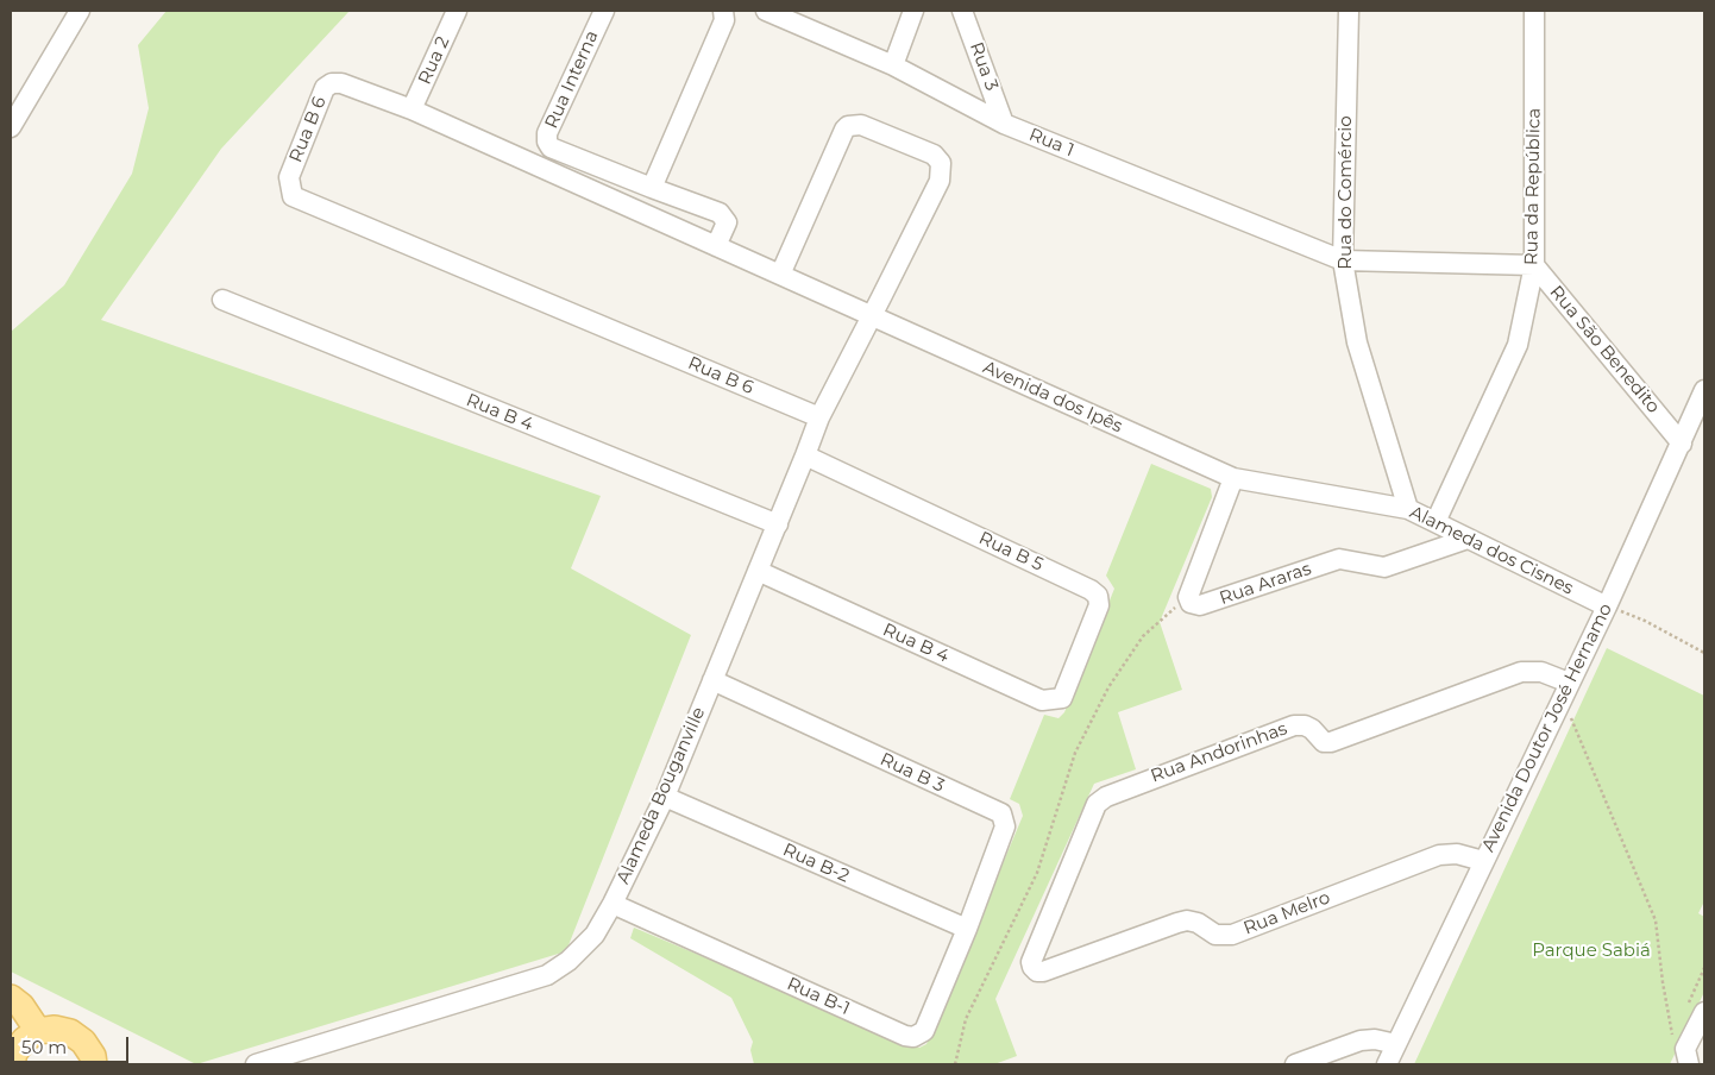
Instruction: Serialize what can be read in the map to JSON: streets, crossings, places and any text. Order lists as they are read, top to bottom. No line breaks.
{"streets":{"street":["Rua 2","Rua 3","Rua Interna","Rua B 6","Rua 1","Rua da República","Rua do Comércio","Rua São Benedito","Avenida dos Ipês","Rua B 4","Alameda dos Cisnes","Rua B 5","Rua Araras","Avenida Doutor José Hernamo","Rua Andorinhas","Rua B 3","Alameda Bouganville","Rua B-2","Rua Melro","Rua B-1"]},"crossings":[["Rua 2","Rua B 6"],["Rua 3","Rua 1"],["Rua Interna","Rua B 6"],["Rua B 6","Avenida dos Ipês"],["Rua B 6","Alameda Bouganville"],["Rua 1","Rua do Comércio"],["Rua da República","Rua São Benedito"],["Rua da República","Alameda dos Cisnes"],["Rua do Comércio","Alameda dos Cisnes"],["Rua São Benedito","Avenida Doutor José Hernamo"],["Avenida dos Ipês","Alameda dos Cisnes"],["Avenida dos Ipês","Rua Araras"],["Avenida dos Ipês","Alameda Bouganville"],["Rua B 4","Rua B 5"],["Rua B 4","Alameda Bouganville"],["Alameda dos Cisnes","Rua Araras"],["Alameda dos Cisnes","Avenida Doutor José Hernamo"],["Rua B 5","Alameda Bouganville"],["Avenida Doutor José Hernamo","Rua Andorinhas"],["Avenida Doutor José Hernamo","Rua Melro"],["Rua Andorinhas","Rua Melro"],["Rua B 3","Alameda Bouganville"],["Rua B 3","Rua B-2"],["Rua B 3","Rua B-1"],["Alameda Bouganville","Rua B-2"],["Alameda Bouganville","Rua B-1"],["Rua B-2","Rua B-1"]],"parks":["Parque Sabiá"],"scale_bar":"50 m"}
